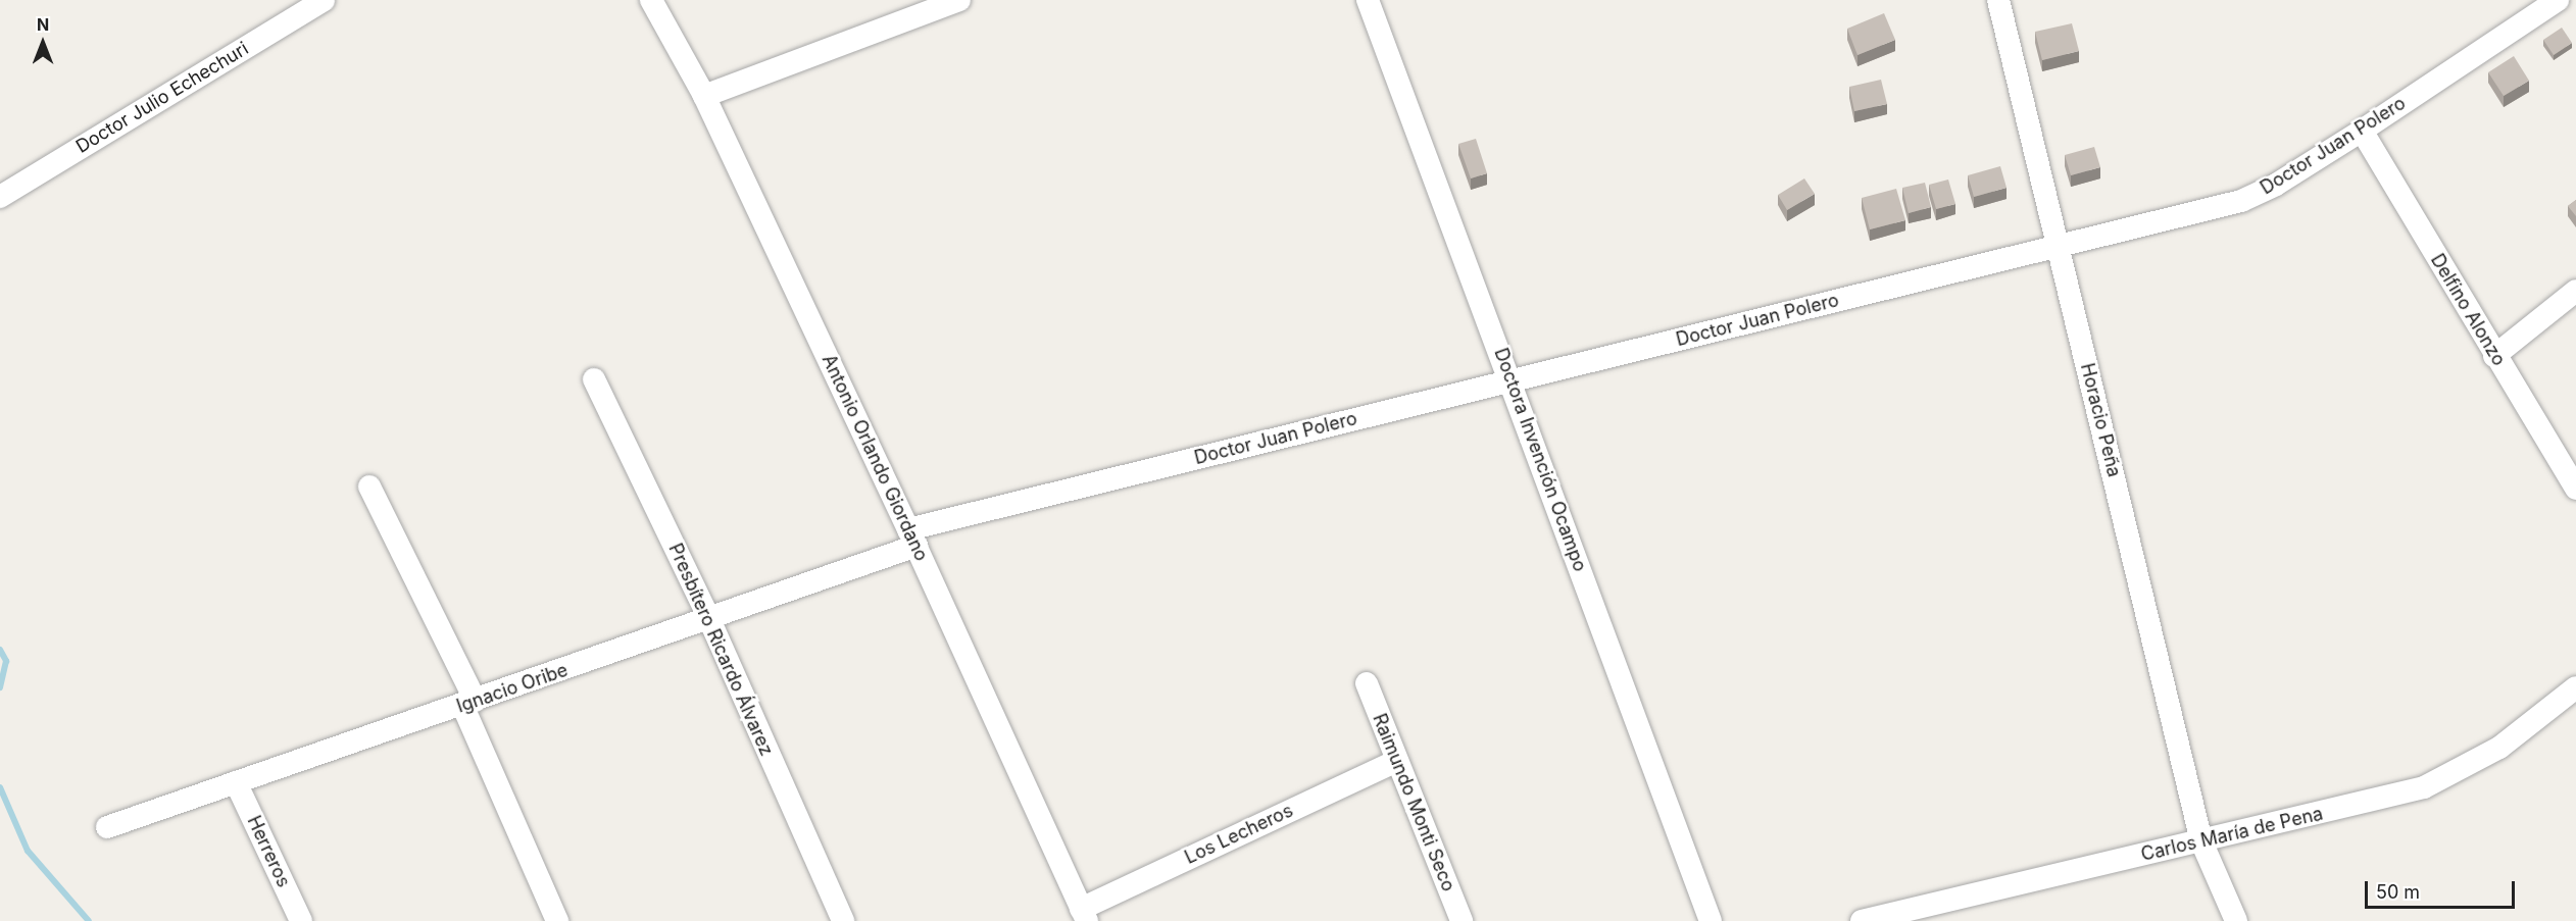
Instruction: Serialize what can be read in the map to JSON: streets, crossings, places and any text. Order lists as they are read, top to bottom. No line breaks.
{"streets":{"street":["Doctor Julio Echechuri","Doctor Juan Polero","Delfino Alonzo","Horacio Peña","Antonio Orlando Giordano","Doctora Invención Ocampo","Presbítero Ricardo Álvarez","Ignacio Oribe","Raimundo Monti Seco","Los Lecheros","Carlos María de Pena","Herreros"]},"crossings":[["Doctor Juan Polero","Delfino Alonzo"],["Doctor Juan Polero","Horacio Peña"],["Doctor Juan Polero","Antonio Orlando Giordano"],["Doctor Juan Polero","Doctora Invención Ocampo"],["Doctor Juan Polero","Ignacio Oribe"],["Horacio Peña","Carlos María de Pena"],["Antonio Orlando Giordano","Ignacio Oribe"],["Antonio Orlando Giordano","Los Lecheros"],["Presbítero Ricardo Álvarez","Ignacio Oribe"],["Ignacio Oribe","Herreros"],["Raimundo Monti Seco","Los Lecheros"]],"scale_bar":"50 m","north":"top"}
